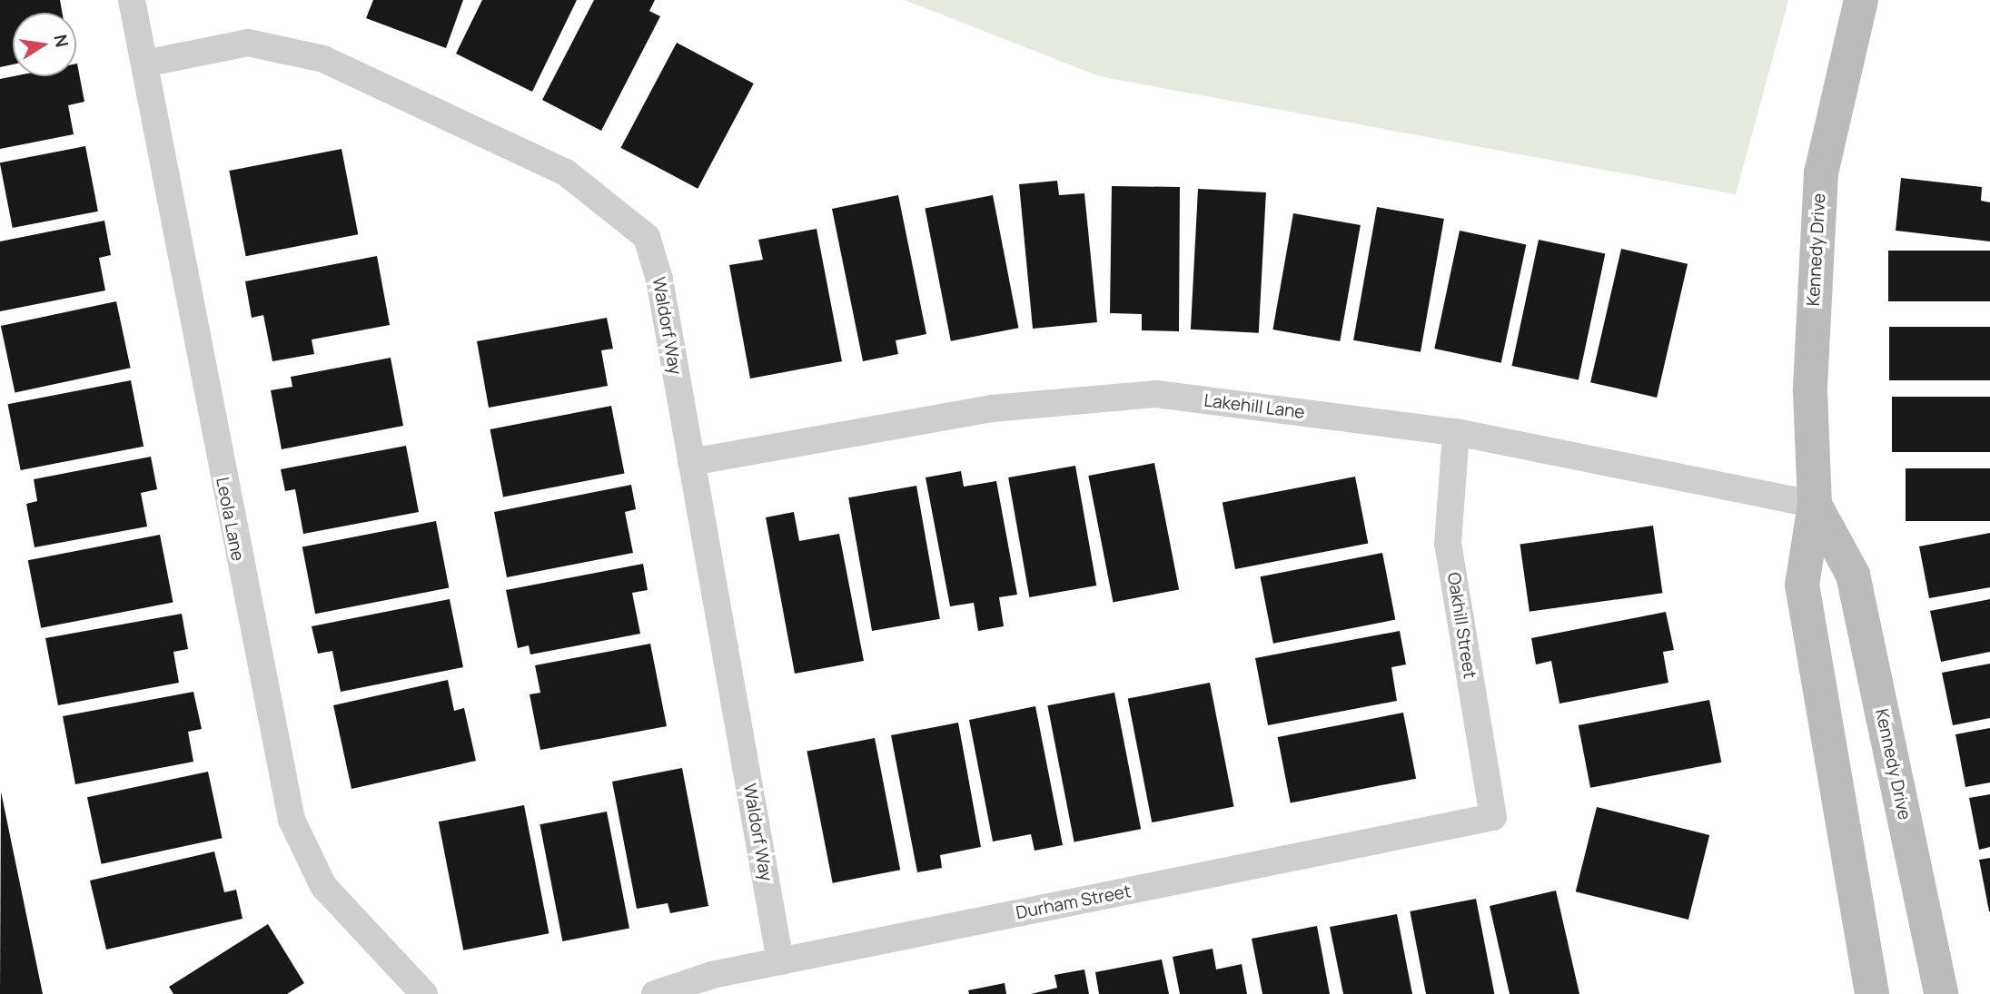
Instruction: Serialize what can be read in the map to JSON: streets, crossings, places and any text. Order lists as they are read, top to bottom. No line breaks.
{"streets":{"street":["Kennedy Drive","Waldorf Way","Lakehill Lane","Leola Lane","Oakhill Street","Durham Street"]},"crossings":[["Kennedy Drive","Lakehill Lane"],["Waldorf Way","Lakehill Lane"],["Waldorf Way","Leola Lane"],["Waldorf Way","Durham Street"],["Lakehill Lane","Oakhill Street"],["Oakhill Street","Durham Street"]],"north":"right"}
